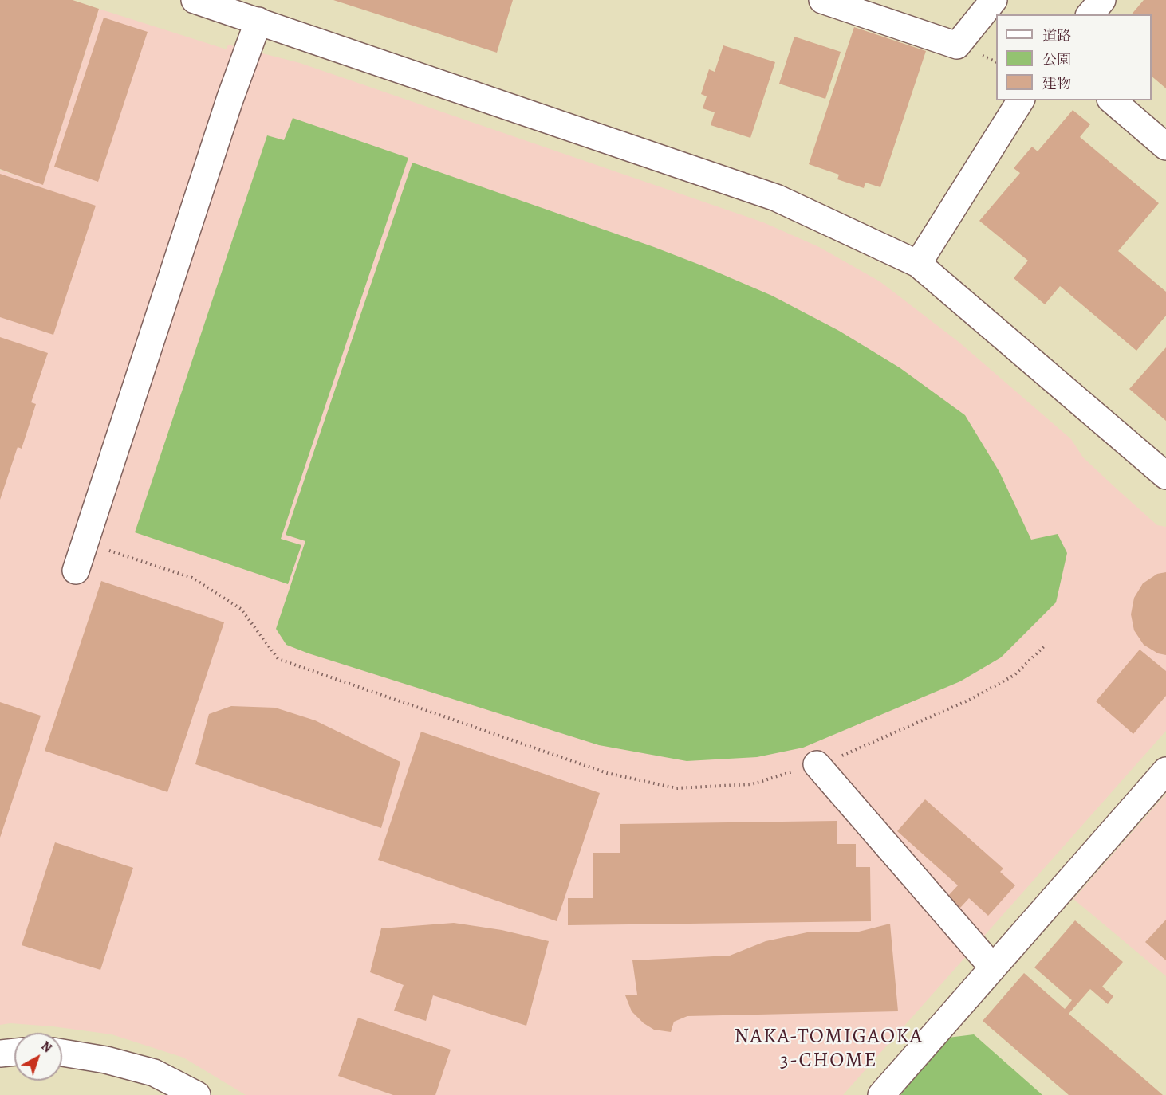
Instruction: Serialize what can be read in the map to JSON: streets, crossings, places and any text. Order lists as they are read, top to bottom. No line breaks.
{"districts":["NAKA-TOMIGAOKA 3-CHOME"],"legend":["道路","公園","建物"],"north":"top right"}
